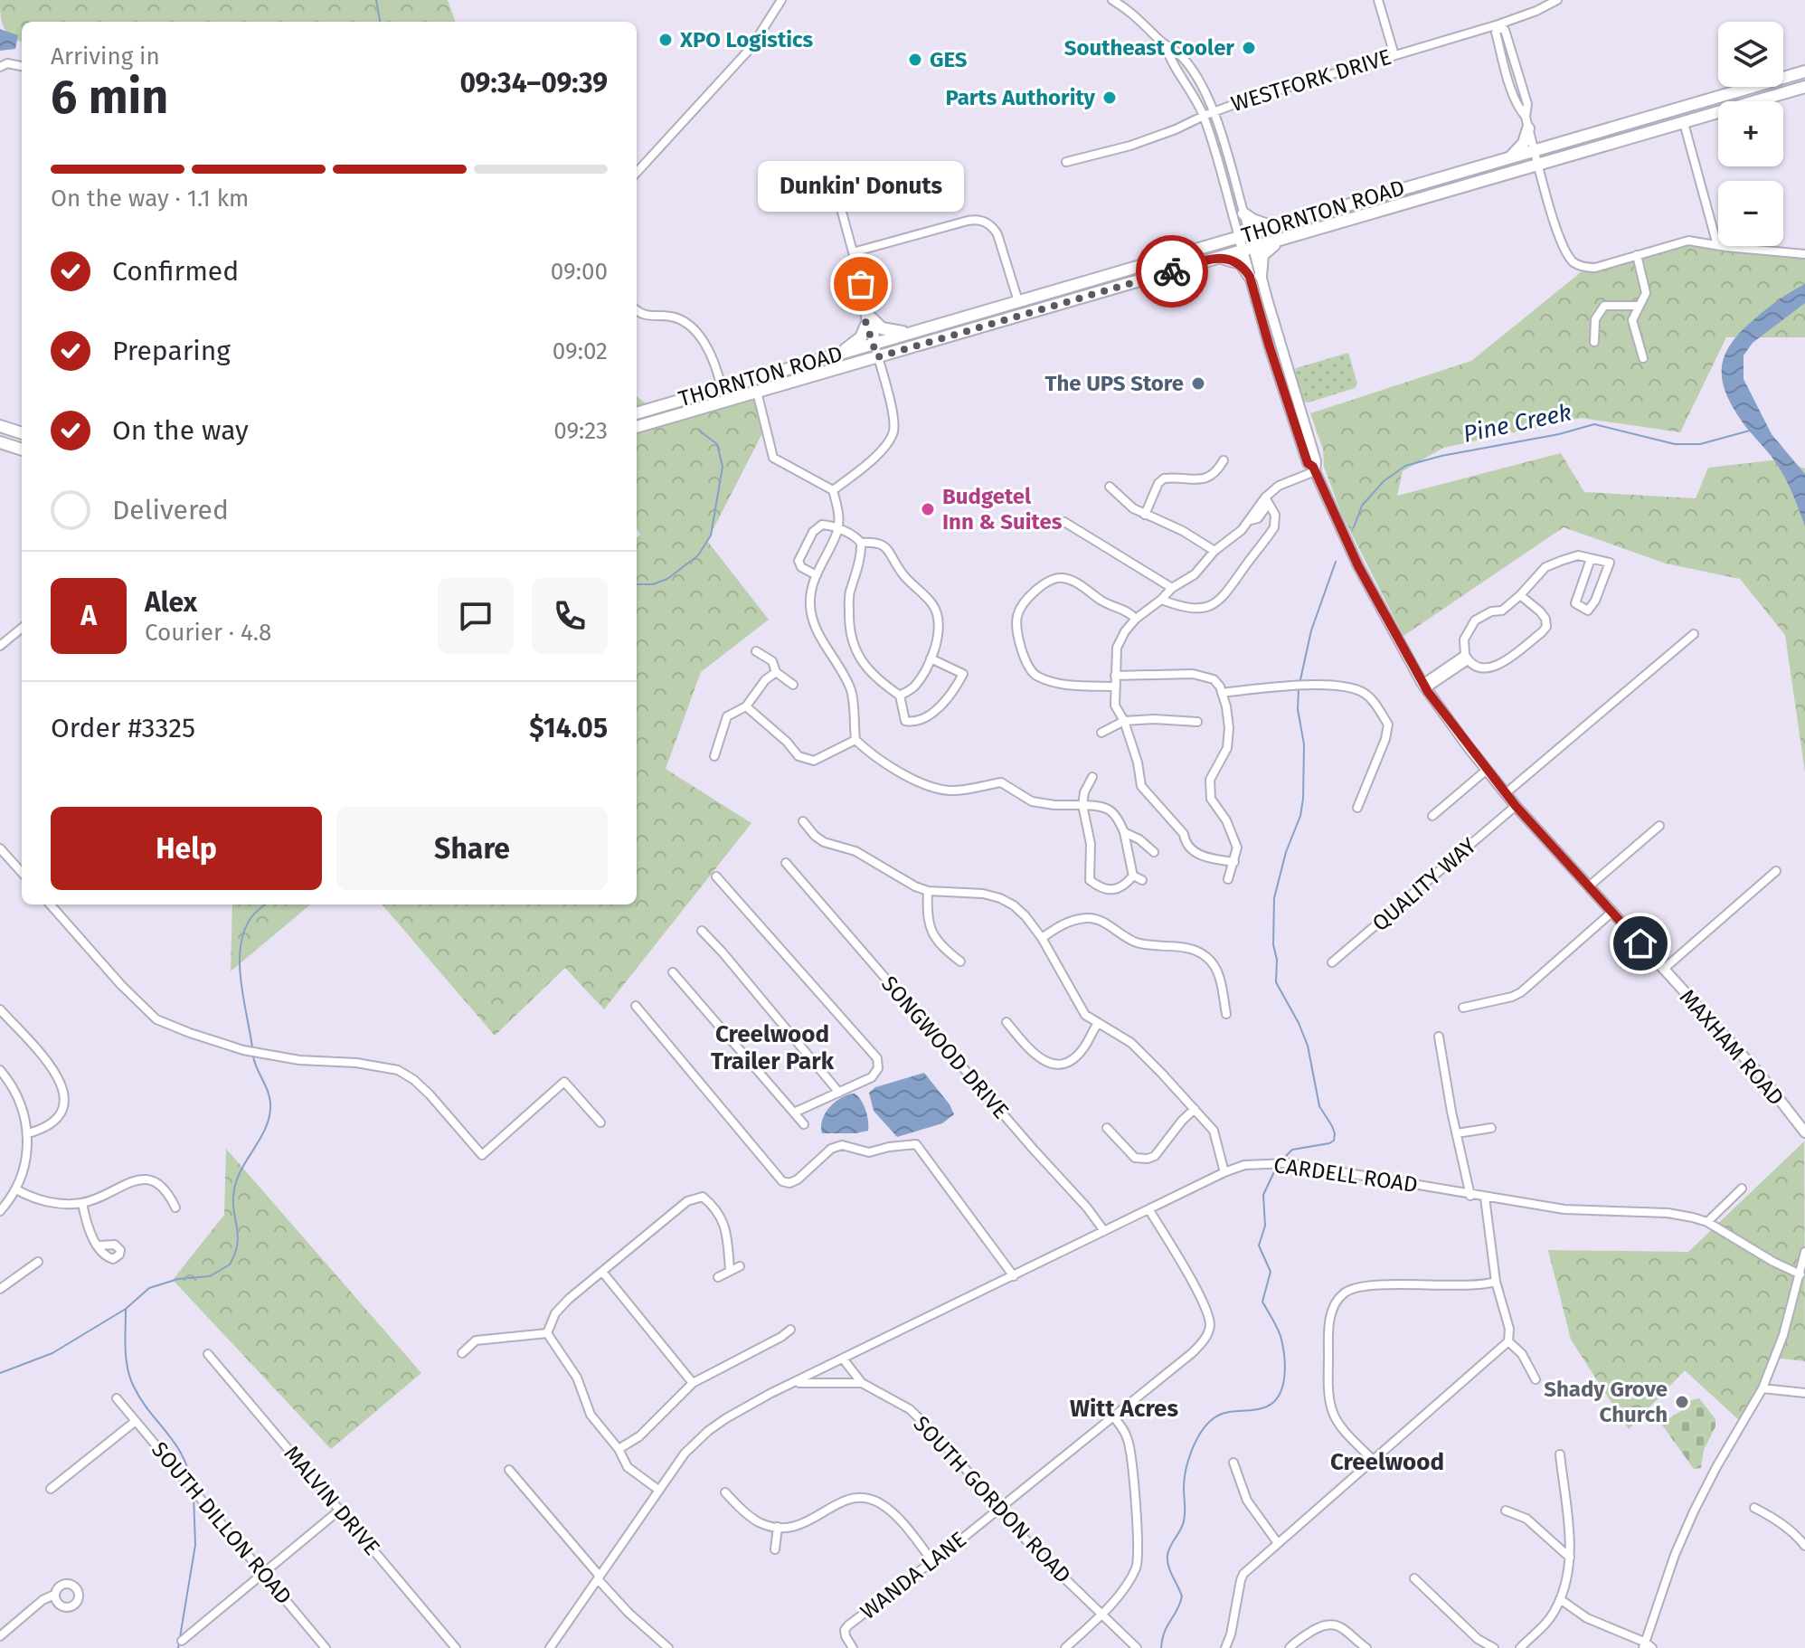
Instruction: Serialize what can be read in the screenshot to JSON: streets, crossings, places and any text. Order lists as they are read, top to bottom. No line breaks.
{"streets":{"highway":["THORNTON ROAD"],"main road":["MAXHAM ROAD"],"street":["WESTFORK DRIVE","QUALITY WAY","SONGWOOD DRIVE","CARDELL ROAD","SOUTH GORDON ROAD","MALVIN DRIVE","SOUTH DILLON ROAD","WANDA LANE"]},"crossings":[["WESTFORK DRIVE","MAXHAM ROAD"],["THORNTON ROAD","MAXHAM ROAD"],["QUALITY WAY","MAXHAM ROAD"],["SONGWOOD DRIVE","CARDELL ROAD"],["CARDELL ROAD","SOUTH GORDON ROAD"],["CARDELL ROAD","WANDA LANE"],["SOUTH GORDON ROAD","WANDA LANE"]],"districts":["Creelwood Trailer Park","Witt Acres","Creelwood"],"water":["Pine Creek"],"places":["XPO Logistics","Southeast Cooler","GES","Parts Authority","Dunkin' Donuts","The UPS Store","Budgetel Inn & Suites","Shady Grove Church"],"page":{"map_buttons":["+","−"],"heading":["6 min","Arriving in","09:34–09:39"],"panel":["Alex","Courier · 4.8","Order #3325","$14.05"],"bar":"On the way · 1.1 km","bubble":"Dunkin' Donuts","list":[["Confirmed","09:00"],["Preparing","09:02"],["On the way","09:23"],"Delivered"],"round":"A","buttons":["Help","Share"]}}
